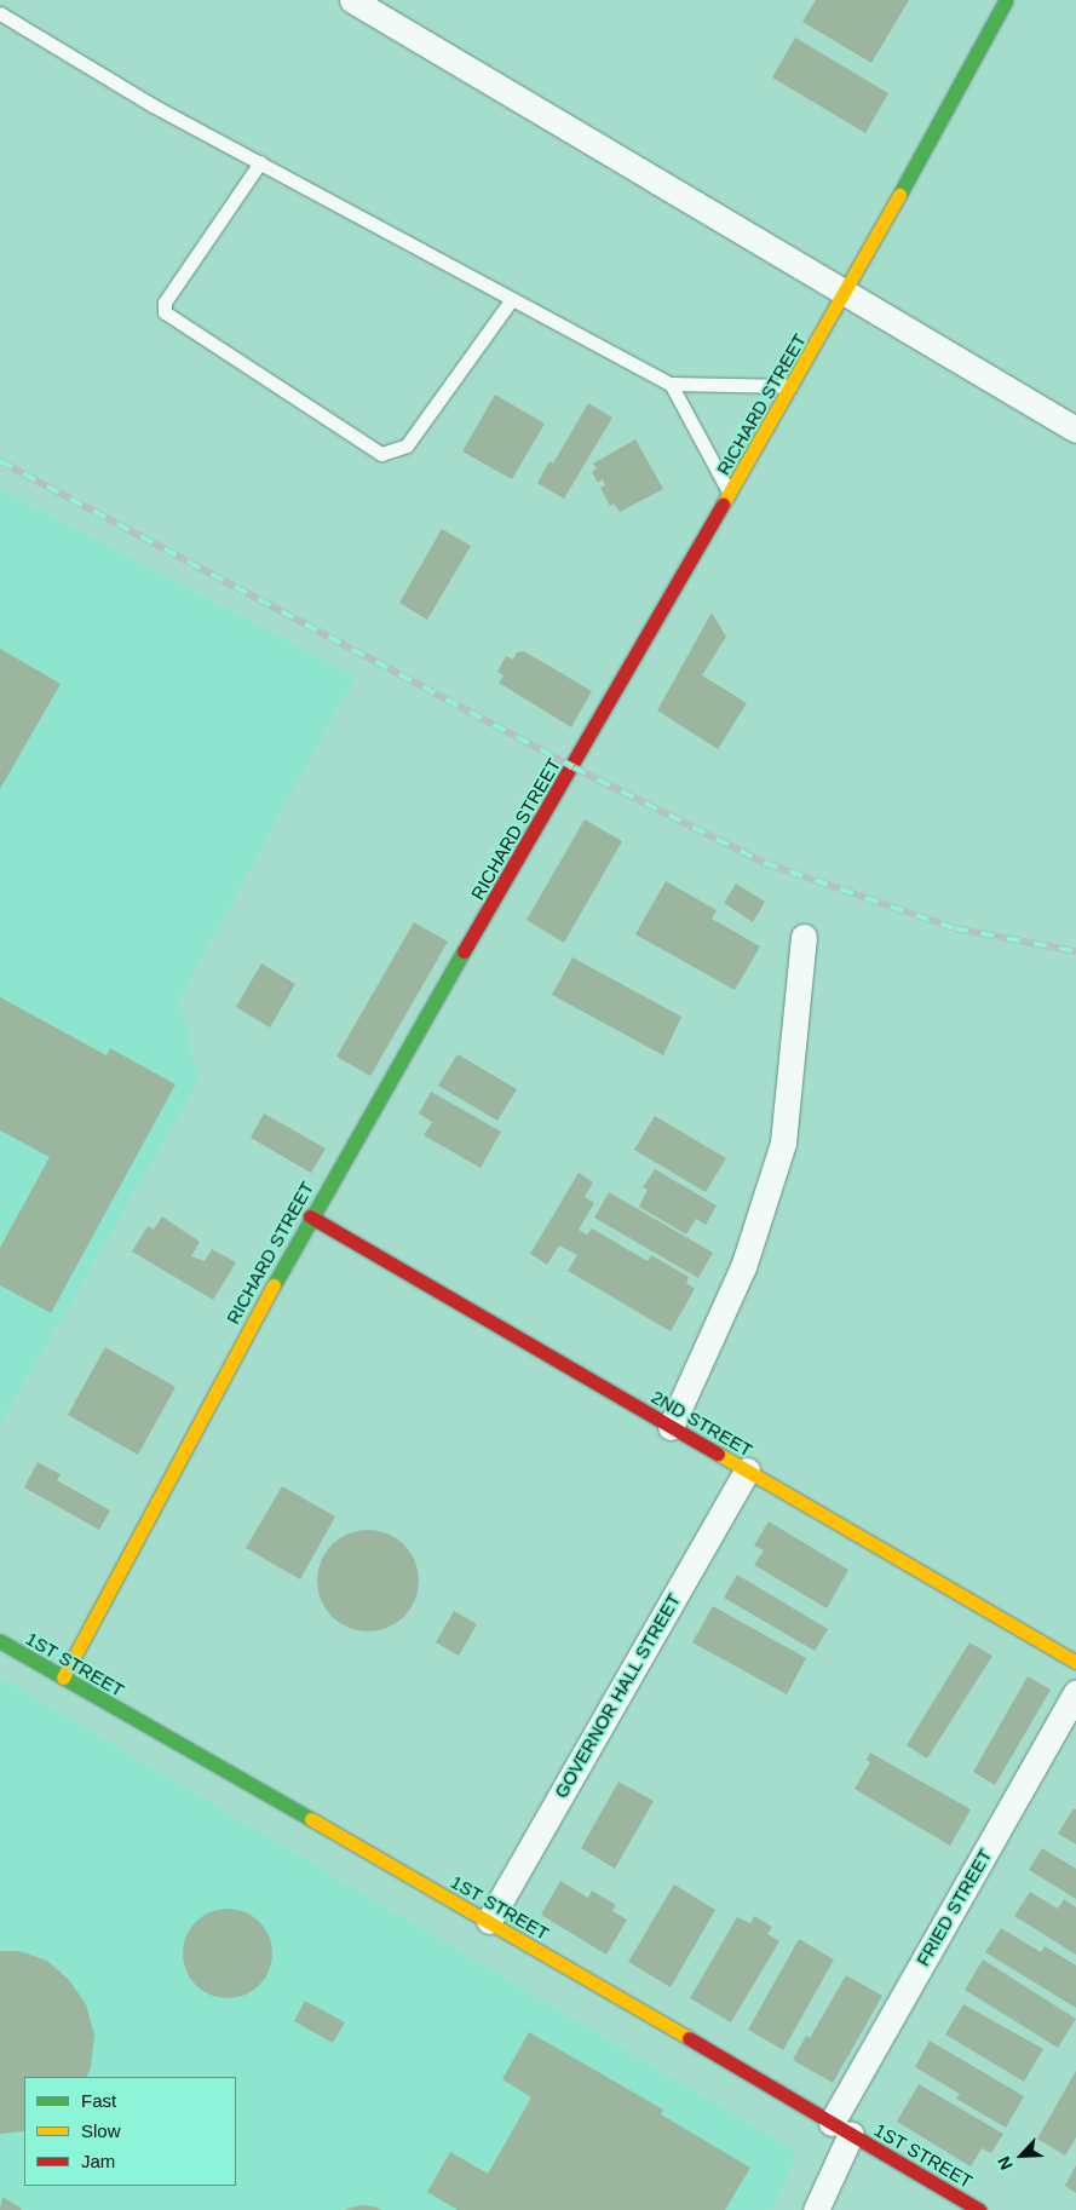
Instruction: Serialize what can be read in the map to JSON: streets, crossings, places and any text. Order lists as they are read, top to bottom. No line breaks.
{"streets":{"street":["RICHARD STREET","2ND STREET","1ST STREET","GOVERNOR HALL STREET","FRIED STREET"]},"crossings":[["RICHARD STREET","2ND STREET"],["RICHARD STREET","1ST STREET"],["2ND STREET","GOVERNOR HALL STREET"],["1ST STREET","GOVERNOR HALL STREET"],["1ST STREET","FRIED STREET"]],"legend":["Fast","Slow","Jam"],"north":"bottom left"}
